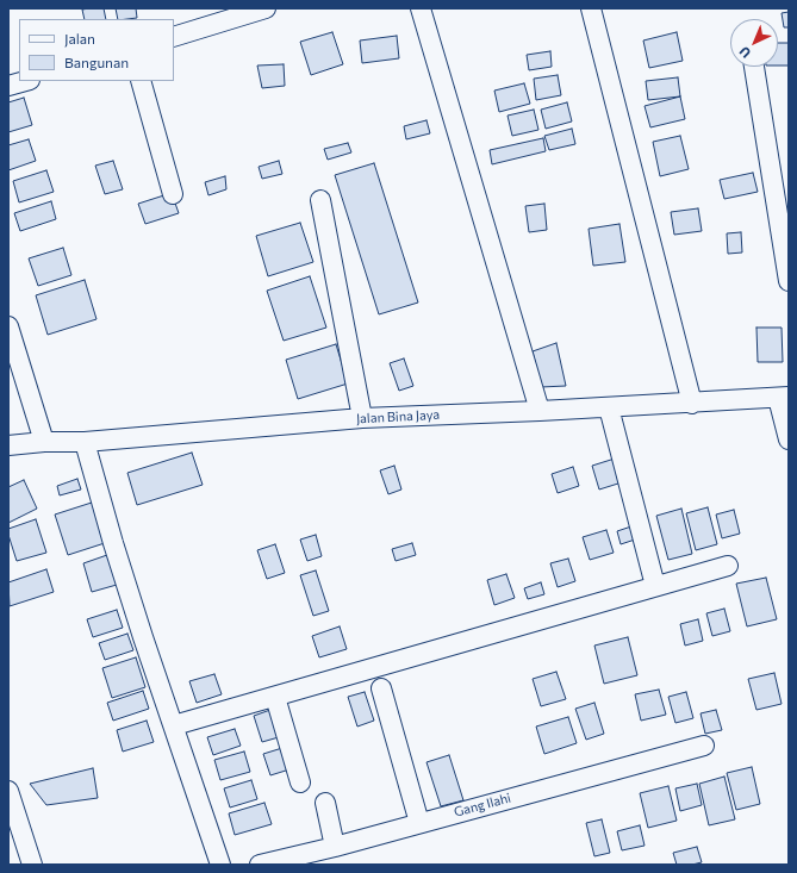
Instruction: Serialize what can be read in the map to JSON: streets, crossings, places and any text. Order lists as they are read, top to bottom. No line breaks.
{"streets":{"street":["Jalan Bina Jaya","Gang Ilahi"]},"legend":["Jalan","Bangunan"],"north":"bottom left"}
